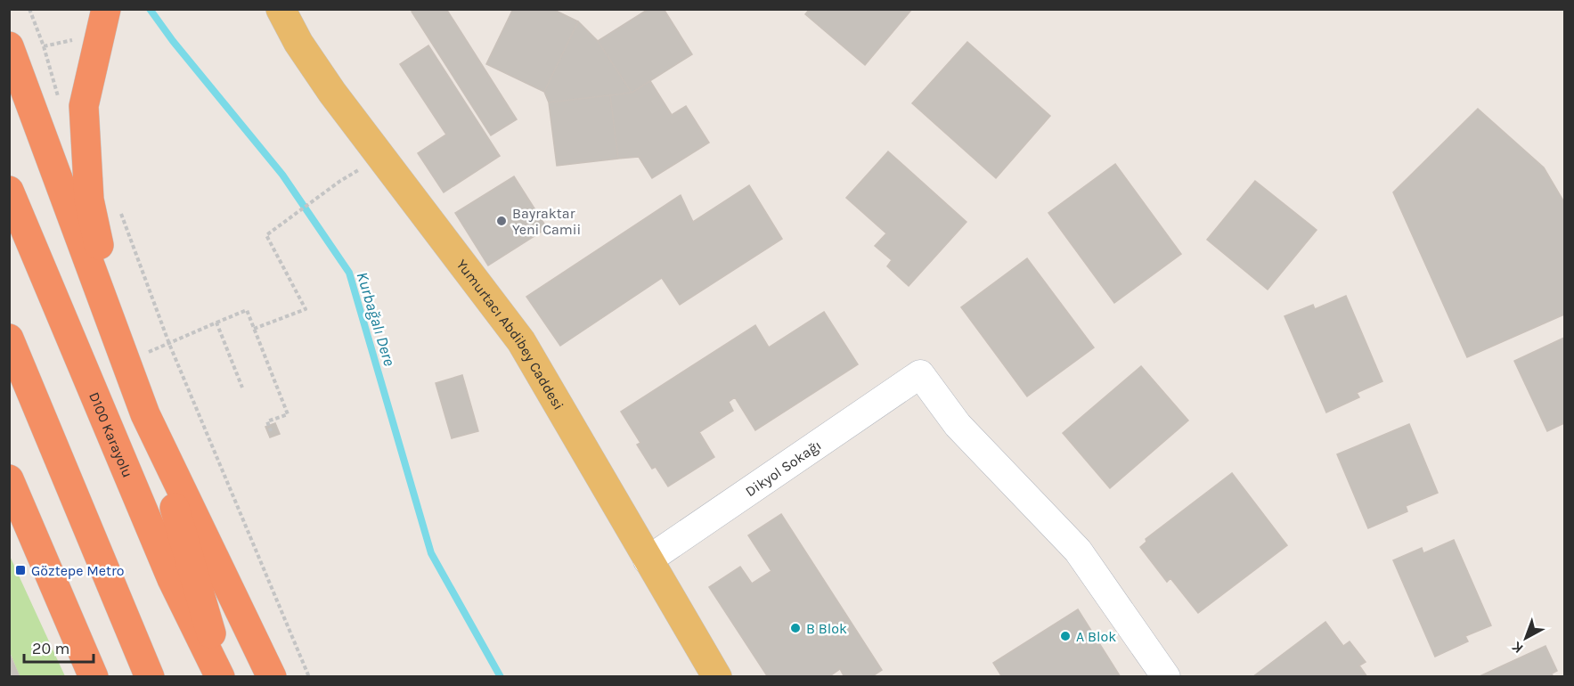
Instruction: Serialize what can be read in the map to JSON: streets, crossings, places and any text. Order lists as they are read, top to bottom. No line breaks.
{"streets":{"highway":["D100 Karayolu"],"main road":["Yumurtacı Abdibey Caddesi"],"street":["Dikyol Sokağı"]},"crossings":[["Yumurtacı Abdibey Caddesi","Dikyol Sokağı"]],"water":["Kurbağalı Dere"],"places":{"other":["Bayraktar Yeni Camii","B Blok","A Blok"],"transit":["Göztepe Metro"]},"scale_bar":"20 m","north":"bottom left"}
